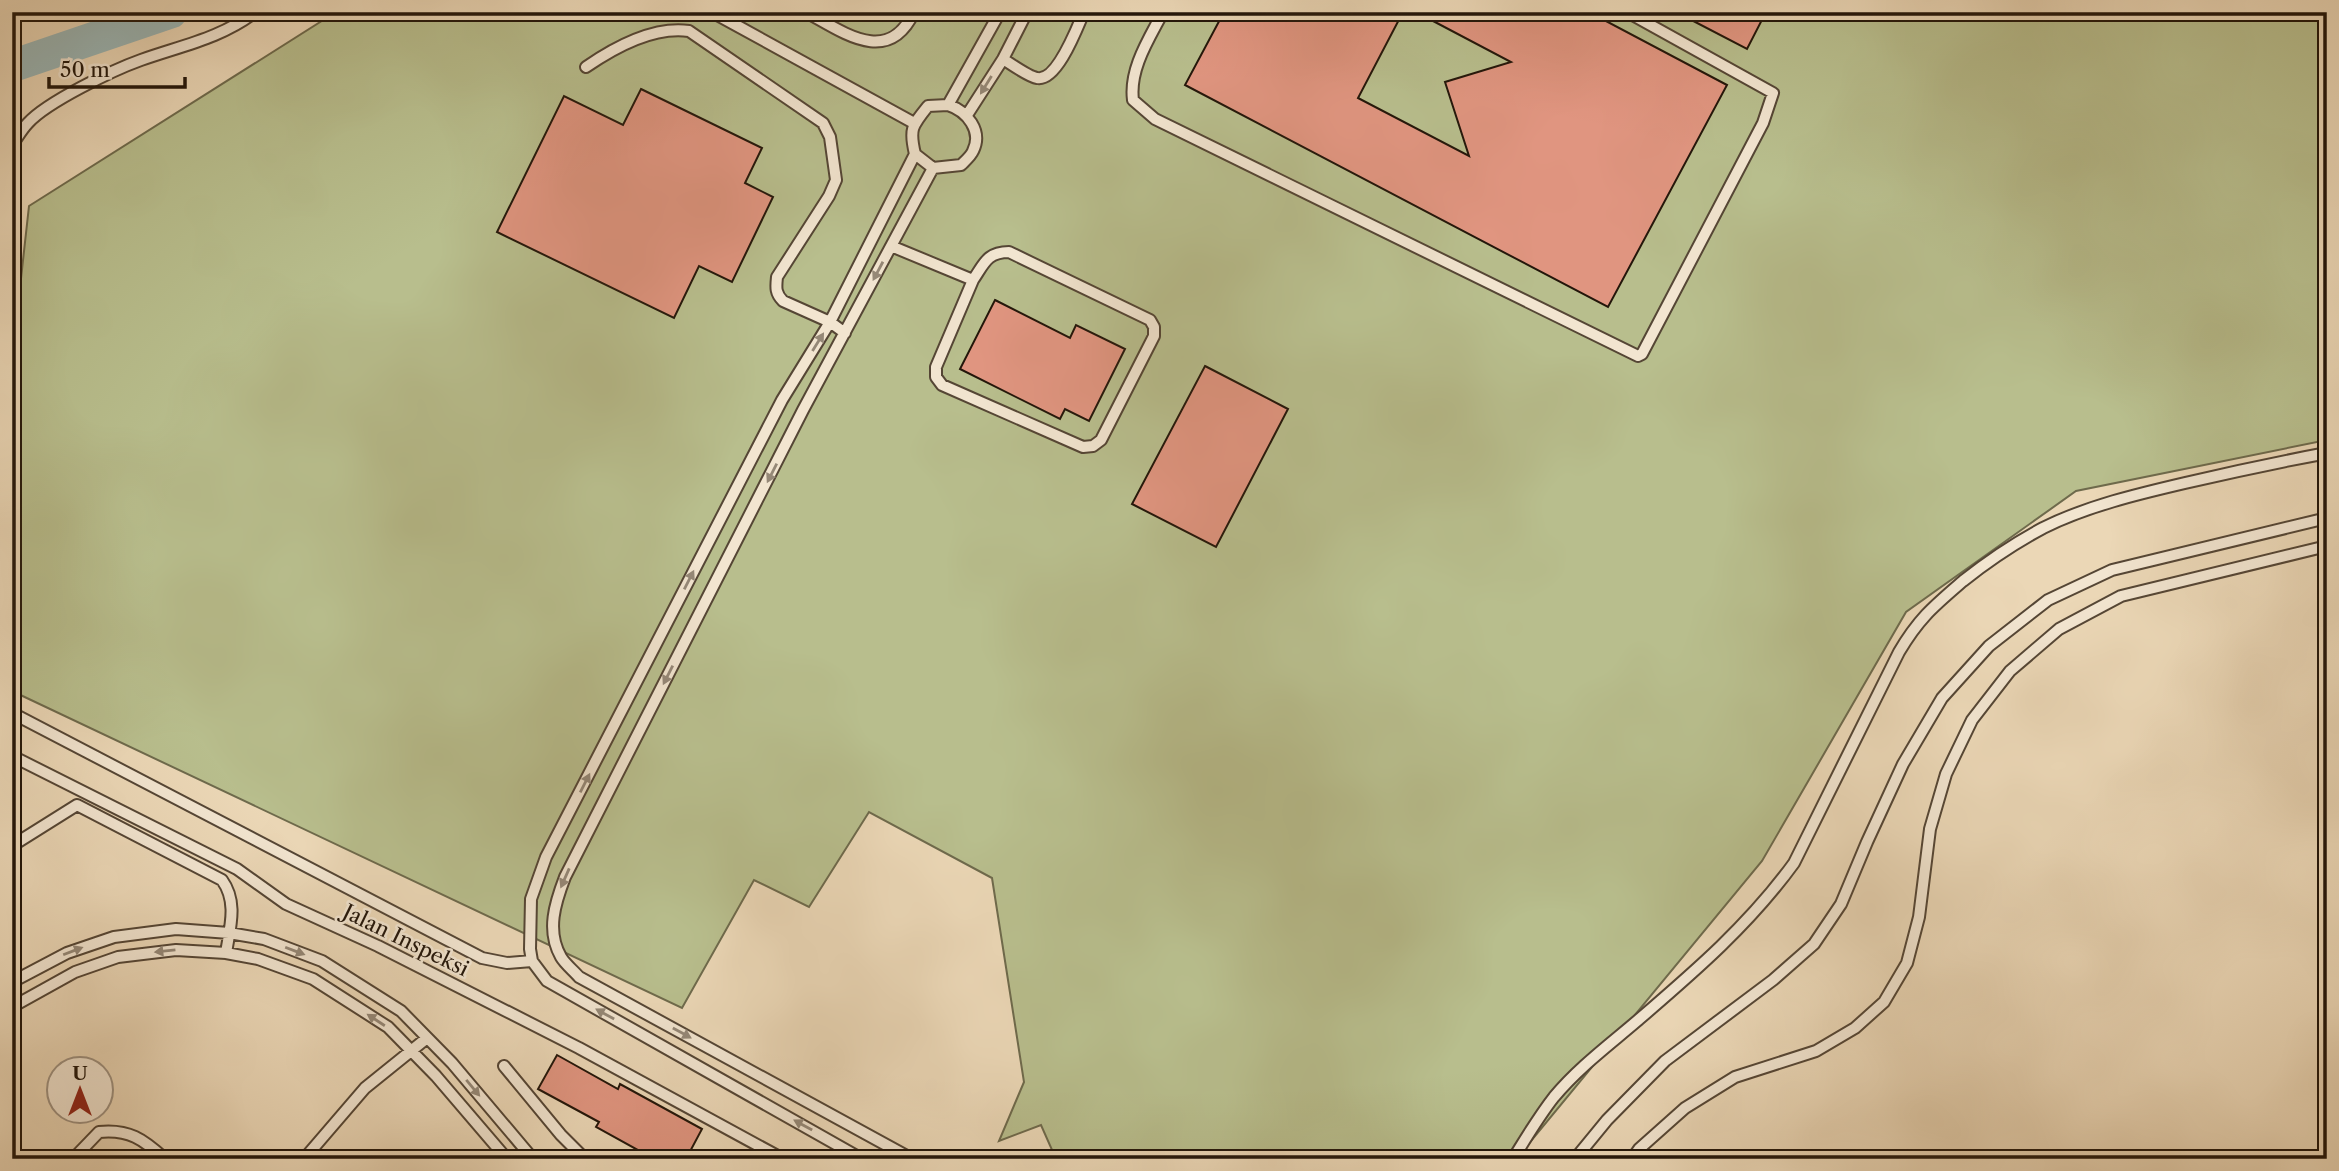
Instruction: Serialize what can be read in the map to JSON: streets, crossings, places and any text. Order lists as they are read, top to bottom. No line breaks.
{"streets":{"lane":["Jalan Inspeksi"]},"scale_bar":"50 m","north":"top"}
